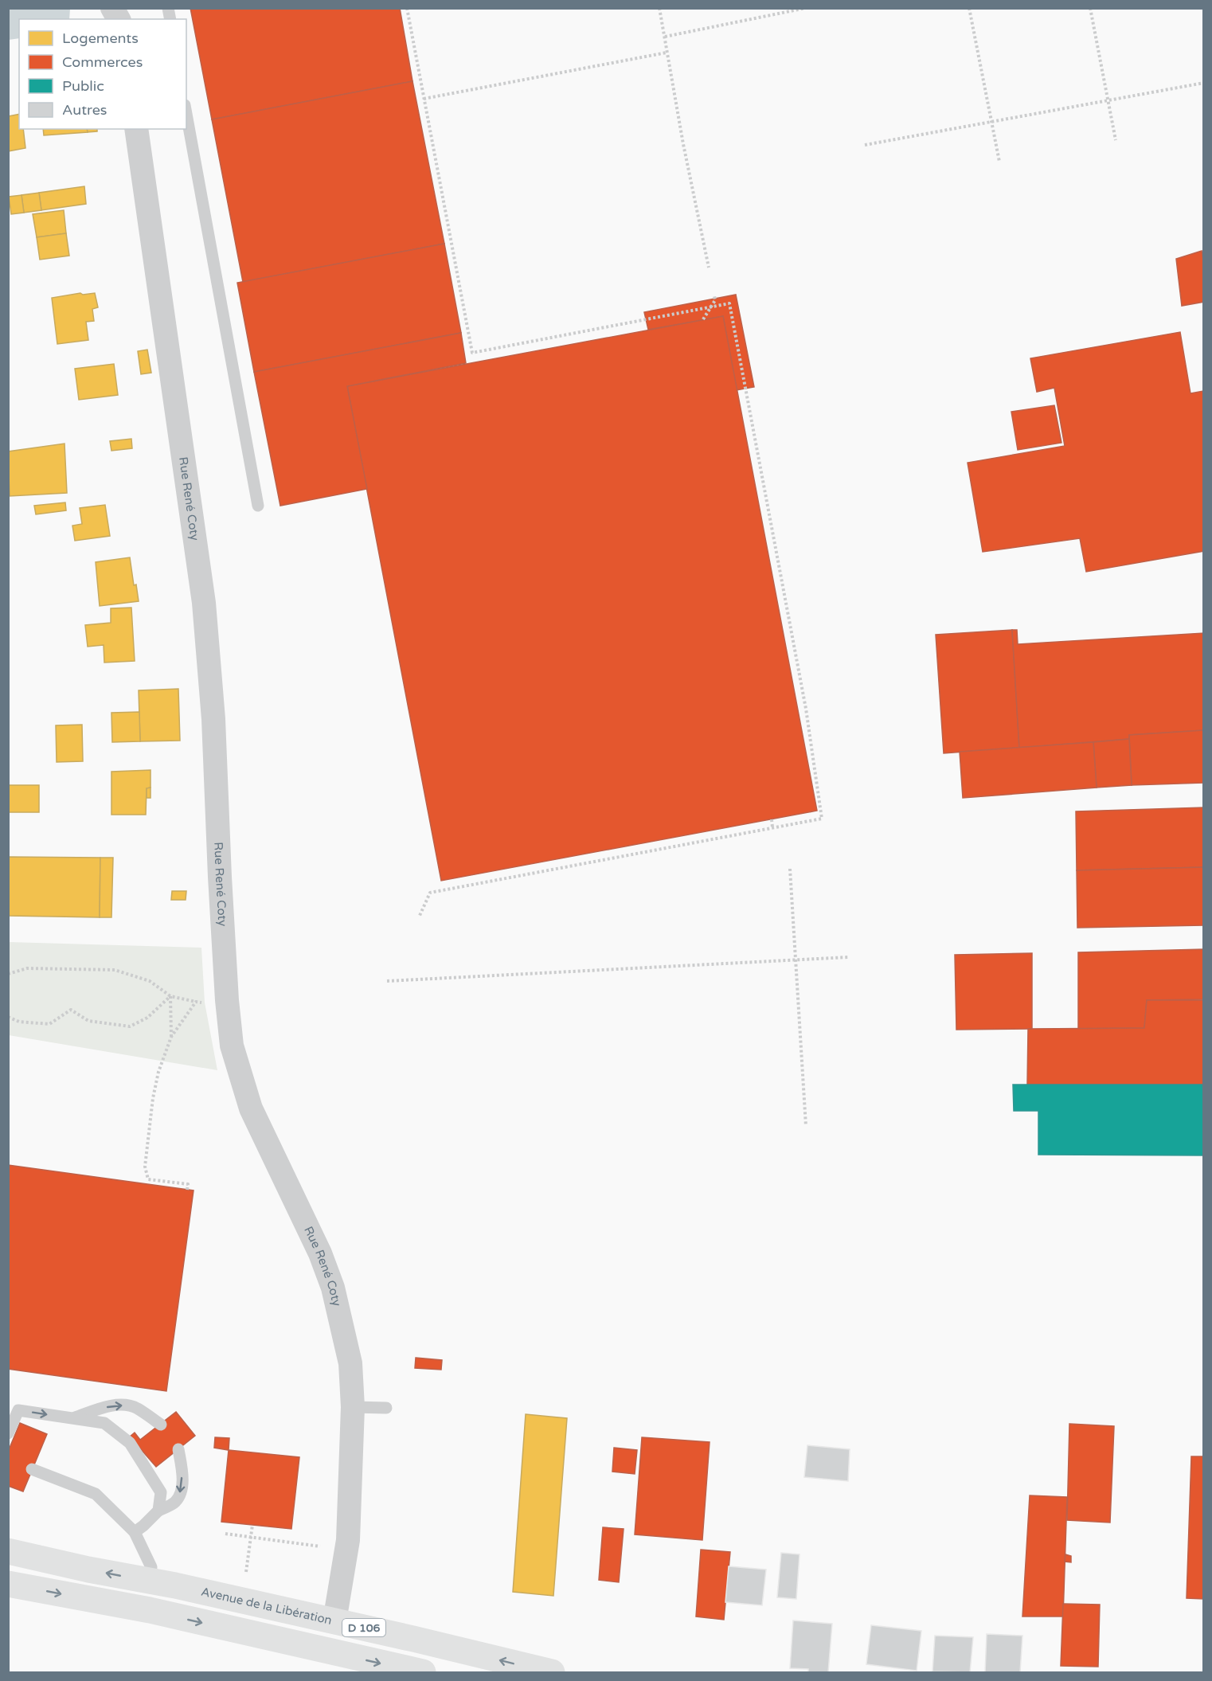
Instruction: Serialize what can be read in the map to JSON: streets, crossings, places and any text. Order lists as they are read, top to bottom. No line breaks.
{"streets":{"main road":["Avenue de la Libération","D 106"],"street":["Rue René Coty"]},"crossings":[["Rue René Coty","Avenue de la Libération"]],"legend":["Logements","Commerces","Public","Autres"]}
